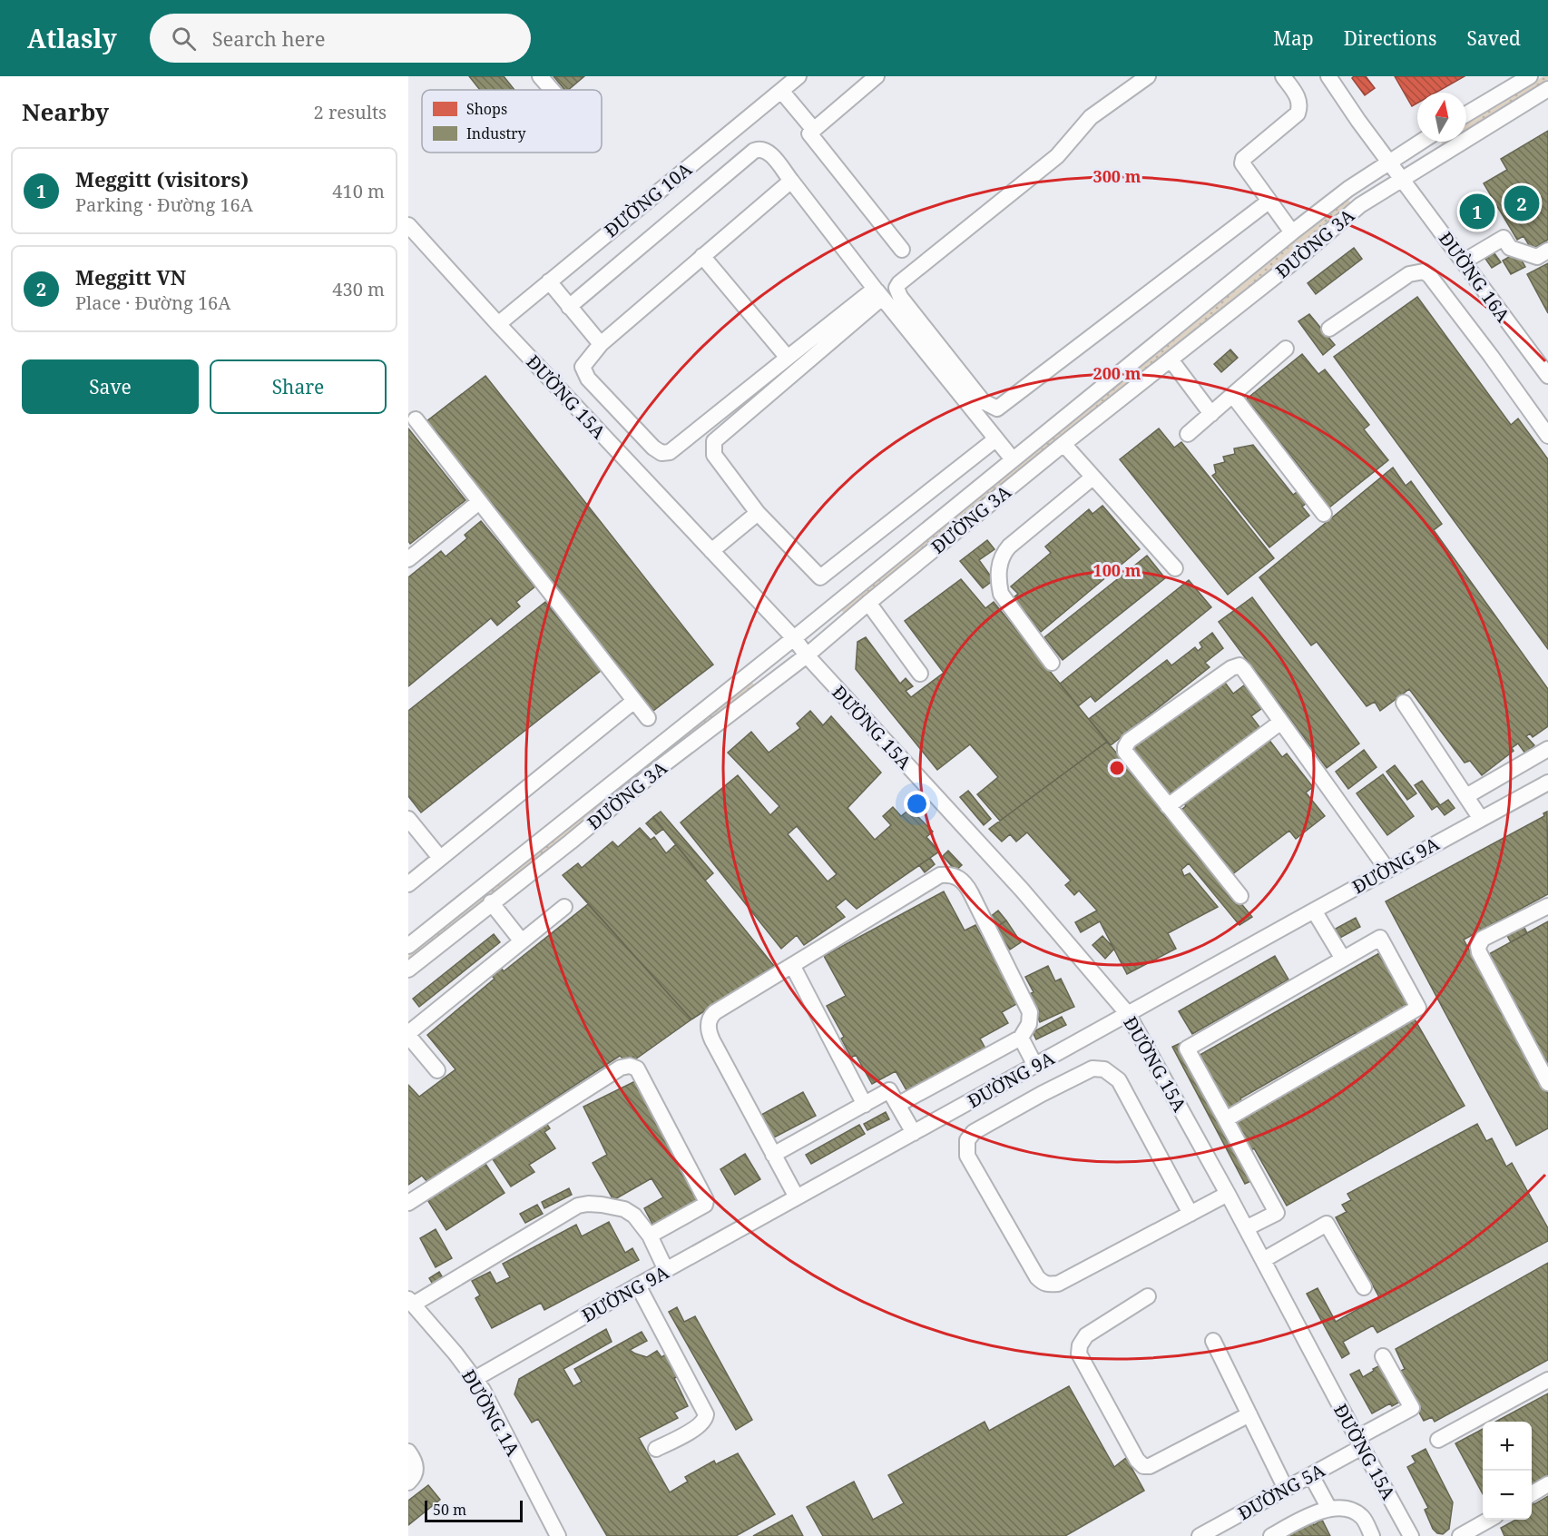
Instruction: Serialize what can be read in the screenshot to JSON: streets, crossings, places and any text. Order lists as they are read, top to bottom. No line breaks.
{"streets":{"street":["ĐƯỜNG 10A","ĐƯỜNG 3A","ĐƯỜNG 16A","ĐƯỜNG 15A","ĐƯỜNG 9A","ĐƯỜNG 1A","ĐƯỜNG 5A"]},"crossings":[["ĐƯỜNG 10A","ĐƯỜNG 15A"],["ĐƯỜNG 3A","ĐƯỜNG 16A"],["ĐƯỜNG 3A","ĐƯỜNG 15A"],["ĐƯỜNG 15A","ĐƯỜNG 9A"],["ĐƯỜNG 15A","ĐƯỜNG 5A"],["ĐƯỜNG 9A","ĐƯỜNG 1A"]],"legend":["Shops","Industry"],"scale_bar":"50 m","north":"top","page":{"header":"Atlasly","search":"Search here","nav":["Map","Directions","Saved"],"heading":["Nearby","2 results"],"list":[{"mark":"1","name":"Meggitt (visitors)","note":"Parking · Đường 16A","value":"410 m"},{"mark":"2","name":"Meggitt VN","note":"Place · Đường 16A","value":"430 m"}],"pins":["2","1"],"buttons":["Save","Share"],"map_buttons":["+","−"],"scale":"50 m"},"rings":["300 m","200 m","100 m"]}
